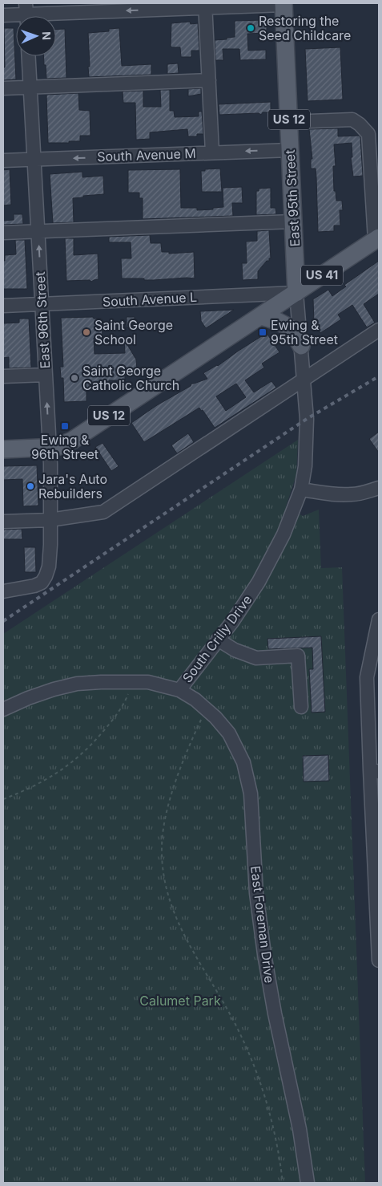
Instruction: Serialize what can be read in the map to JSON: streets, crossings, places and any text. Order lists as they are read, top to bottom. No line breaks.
{"streets":{"main road":["US 12","East 95th Street","US 41"],"street":["South Avenue M","South Avenue L","East 96th Street","South Crilly Drive","East Foreman Drive"]},"crossings":[["US 12","East 95th Street"],["US 12","US 41"],["US 12","South Avenue L"],["US 12","East 96th Street"],["South Avenue M","East 95th Street"],["South Avenue M","East 96th Street"],["East 95th Street","US 41"],["East 95th Street","South Avenue L"],["East 95th Street","South Crilly Drive"],["US 41","South Avenue L"],["South Avenue L","East 96th Street"],["South Crilly Drive","East Foreman Drive"]],"parks":["Calumet Park"],"places":{"other":["Restoring the Seed Childcare","Saint George School","Saint George Catholic Church","Jara's Auto Rebuilders"],"transit":["Ewing & 95th Street","Ewing & 96th Street"]},"north":"right"}
